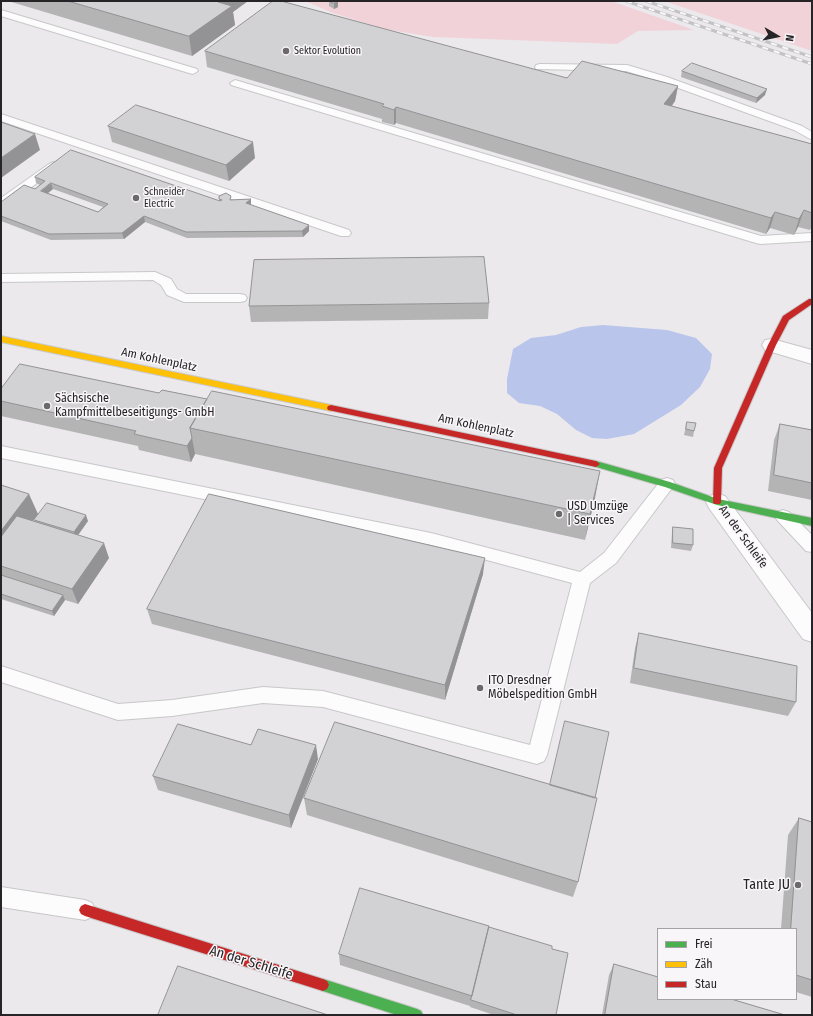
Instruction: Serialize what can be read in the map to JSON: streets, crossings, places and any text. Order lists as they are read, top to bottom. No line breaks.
{"streets":{"street":["Am Kohlenplatz","An der Schleife"]},"crossings":[["Am Kohlenplatz","An der Schleife"]],"places":["Sektor Evolution","Schneider Electric","Sächsische Kampfmittelbeseitigungs- GmbH","USD Umzüge | Services","ITO Dresdner Möbelspedition GmbH","Tante JU"],"legend":["Frei","Zäh","Stau"],"north":"right"}
